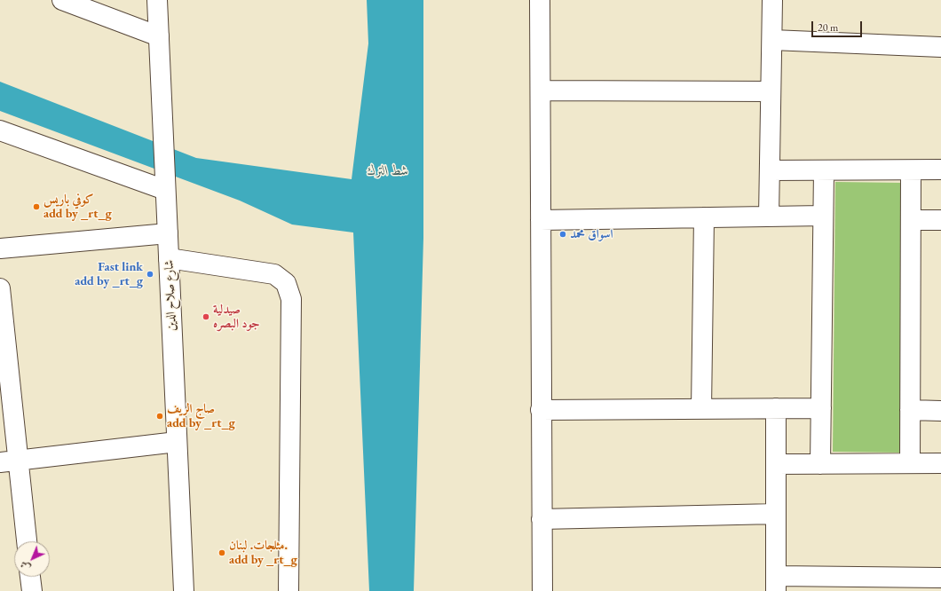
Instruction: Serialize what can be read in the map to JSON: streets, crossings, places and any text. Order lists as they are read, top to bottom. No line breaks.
{"streets":{"street":["شارع صلاح الدين"]},"water":["شط الترك"],"places":["كوفي باريس add by _rt_g","اسواق محمد","Fast link add by _rt_g","صيدلية جود البصره","صاج الريف add by _rt_g","مثلجات. لبنان. add by _rt_g"],"scale_bar":"20 m","north":"bottom left"}
